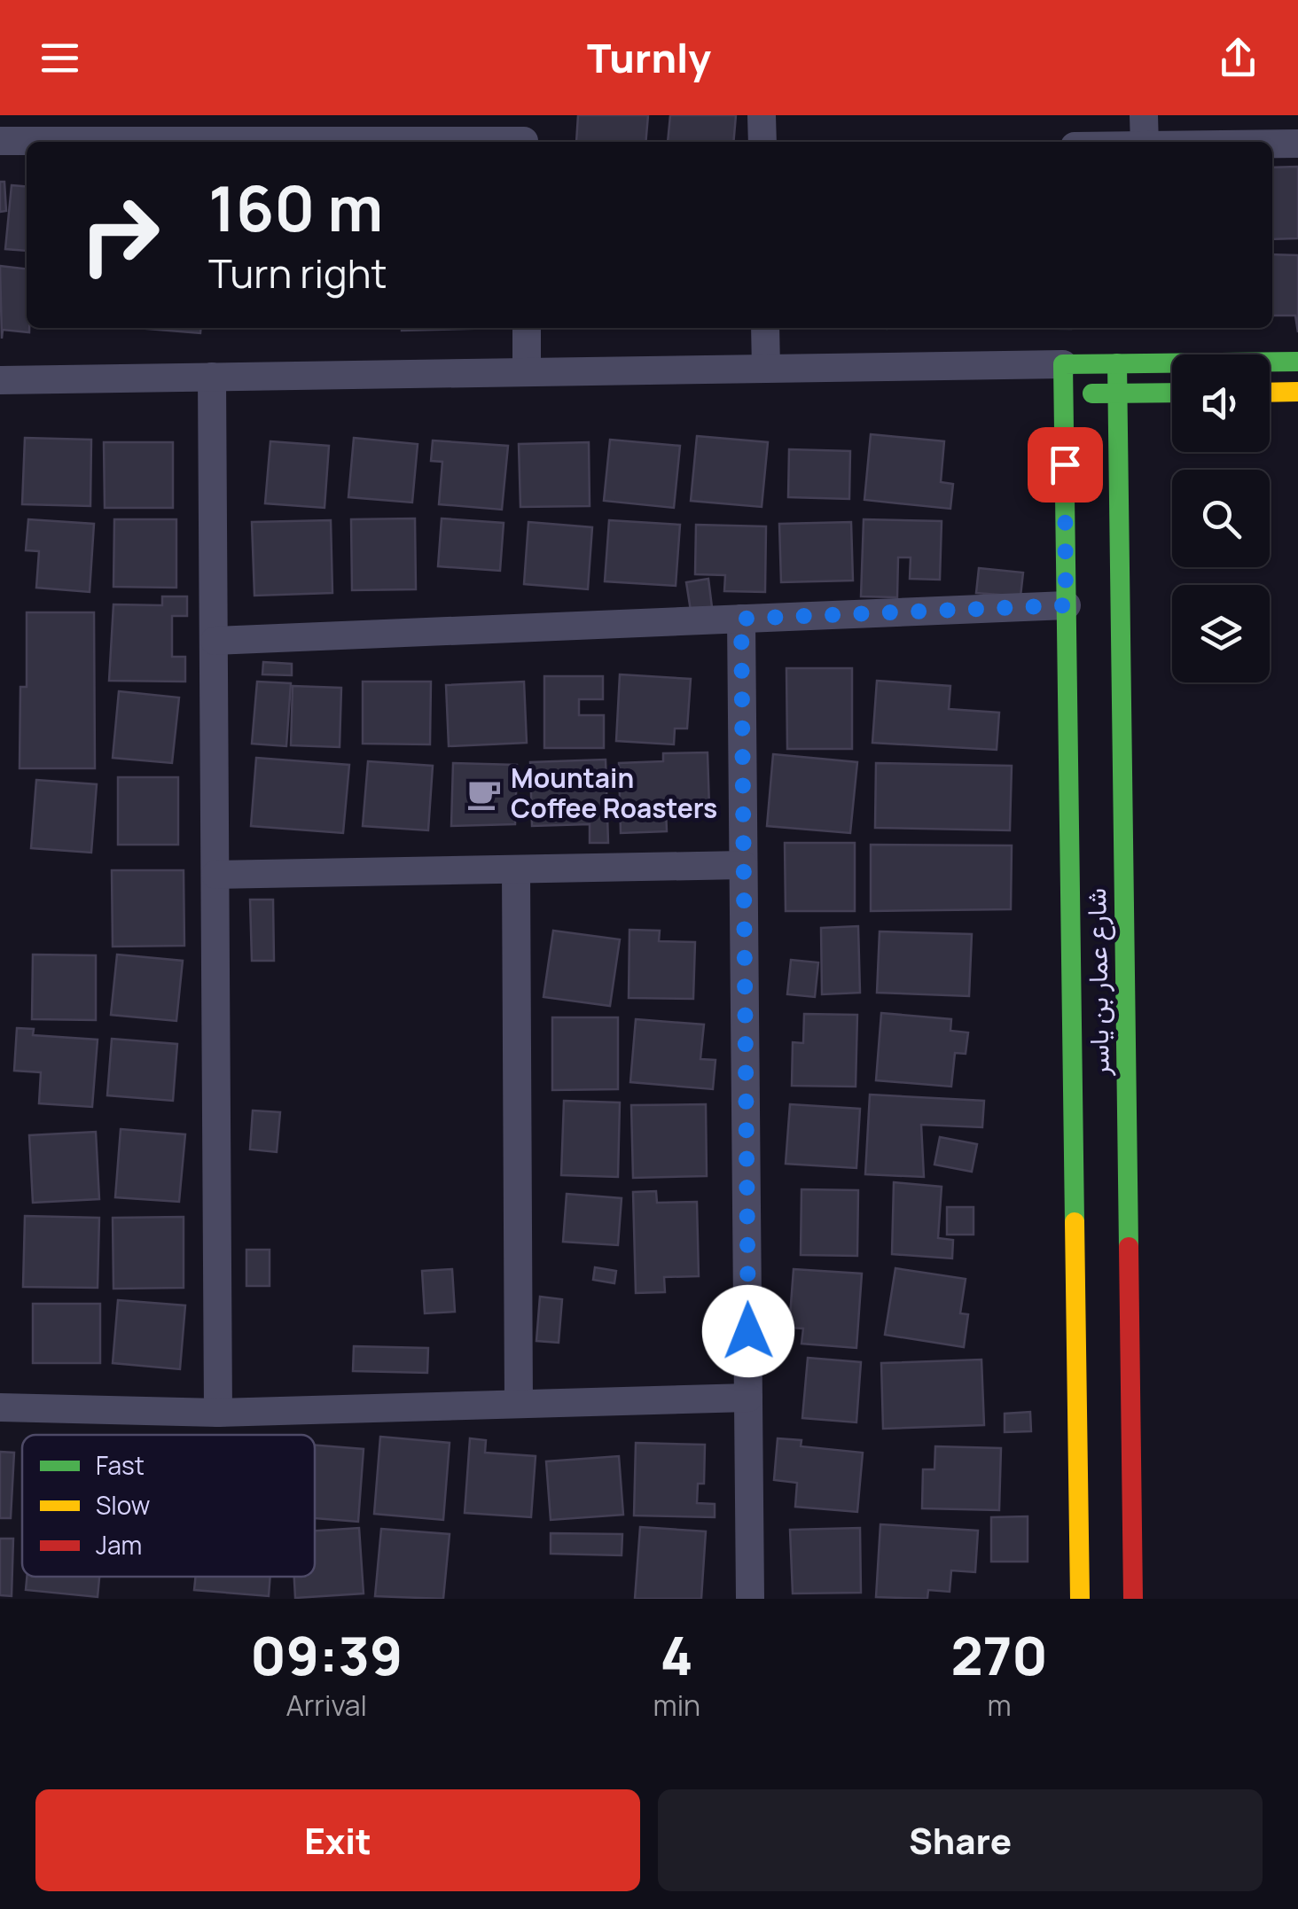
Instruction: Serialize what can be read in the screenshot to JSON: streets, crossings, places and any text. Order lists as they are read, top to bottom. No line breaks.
{"streets":{"street":["شارع عمار بن ياسر"]},"places":{"cafe":["Mountain Coffee Roasters"]},"legend":["Fast","Slow","Jam"],"page":{"header":"Turnly","turn":["160 m","Turn right"],"eta":["09:39","Arrival","4","min","270","m"],"buttons":["Exit","Share"]}}
